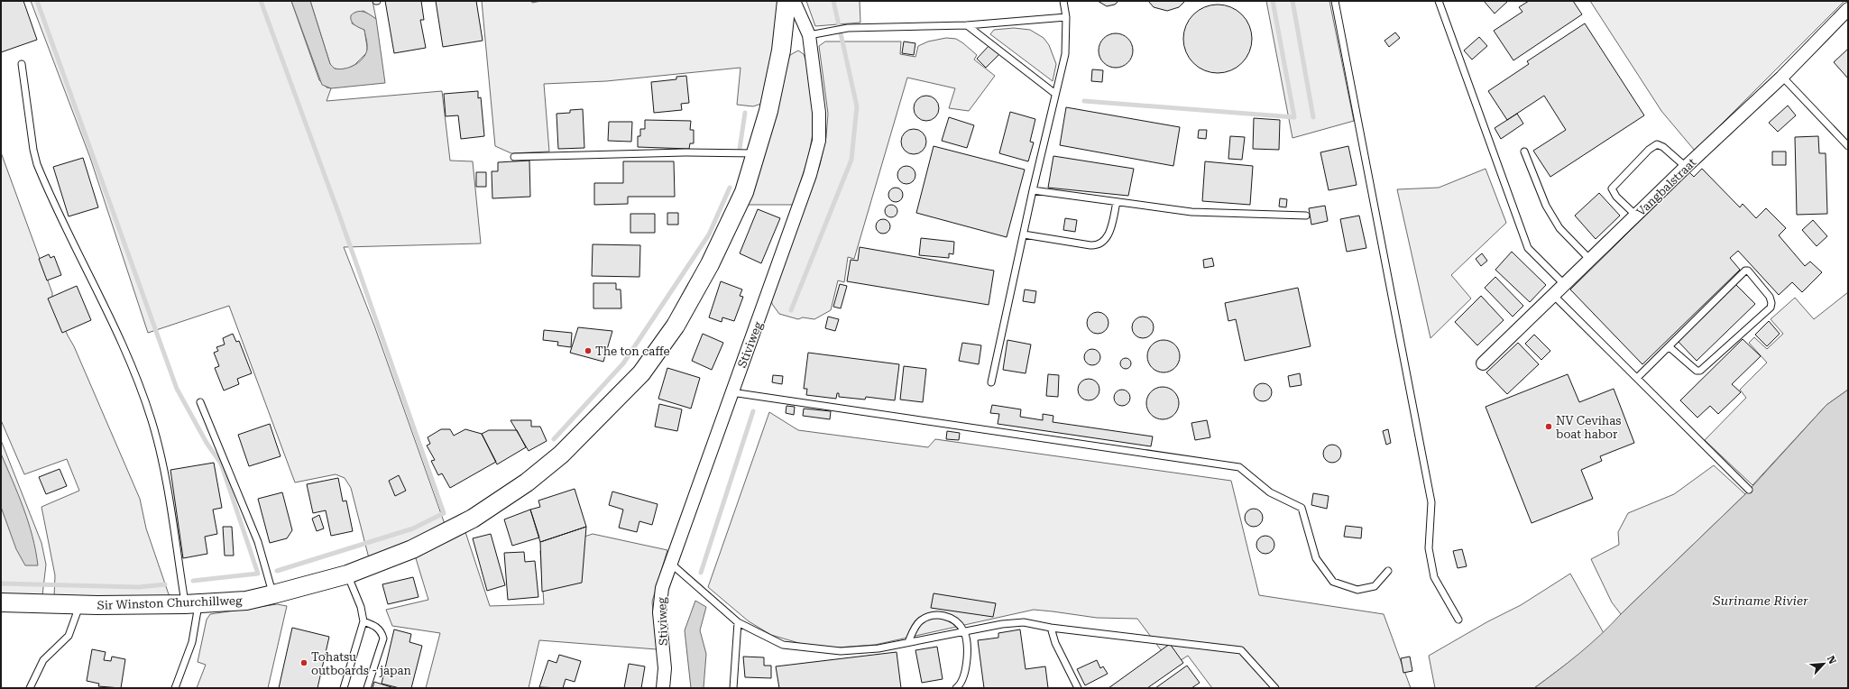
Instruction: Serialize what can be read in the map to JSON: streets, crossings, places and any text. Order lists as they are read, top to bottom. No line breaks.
{"streets":{"street":["Vangbalstraat","Stiviweg","Sir Winston Churchillweg"]},"water":["Suriname Rivier"],"places":["The ton caffe","NV Cevihas boat habor","Tohatsu outboards - japan"],"north":"top right"}
